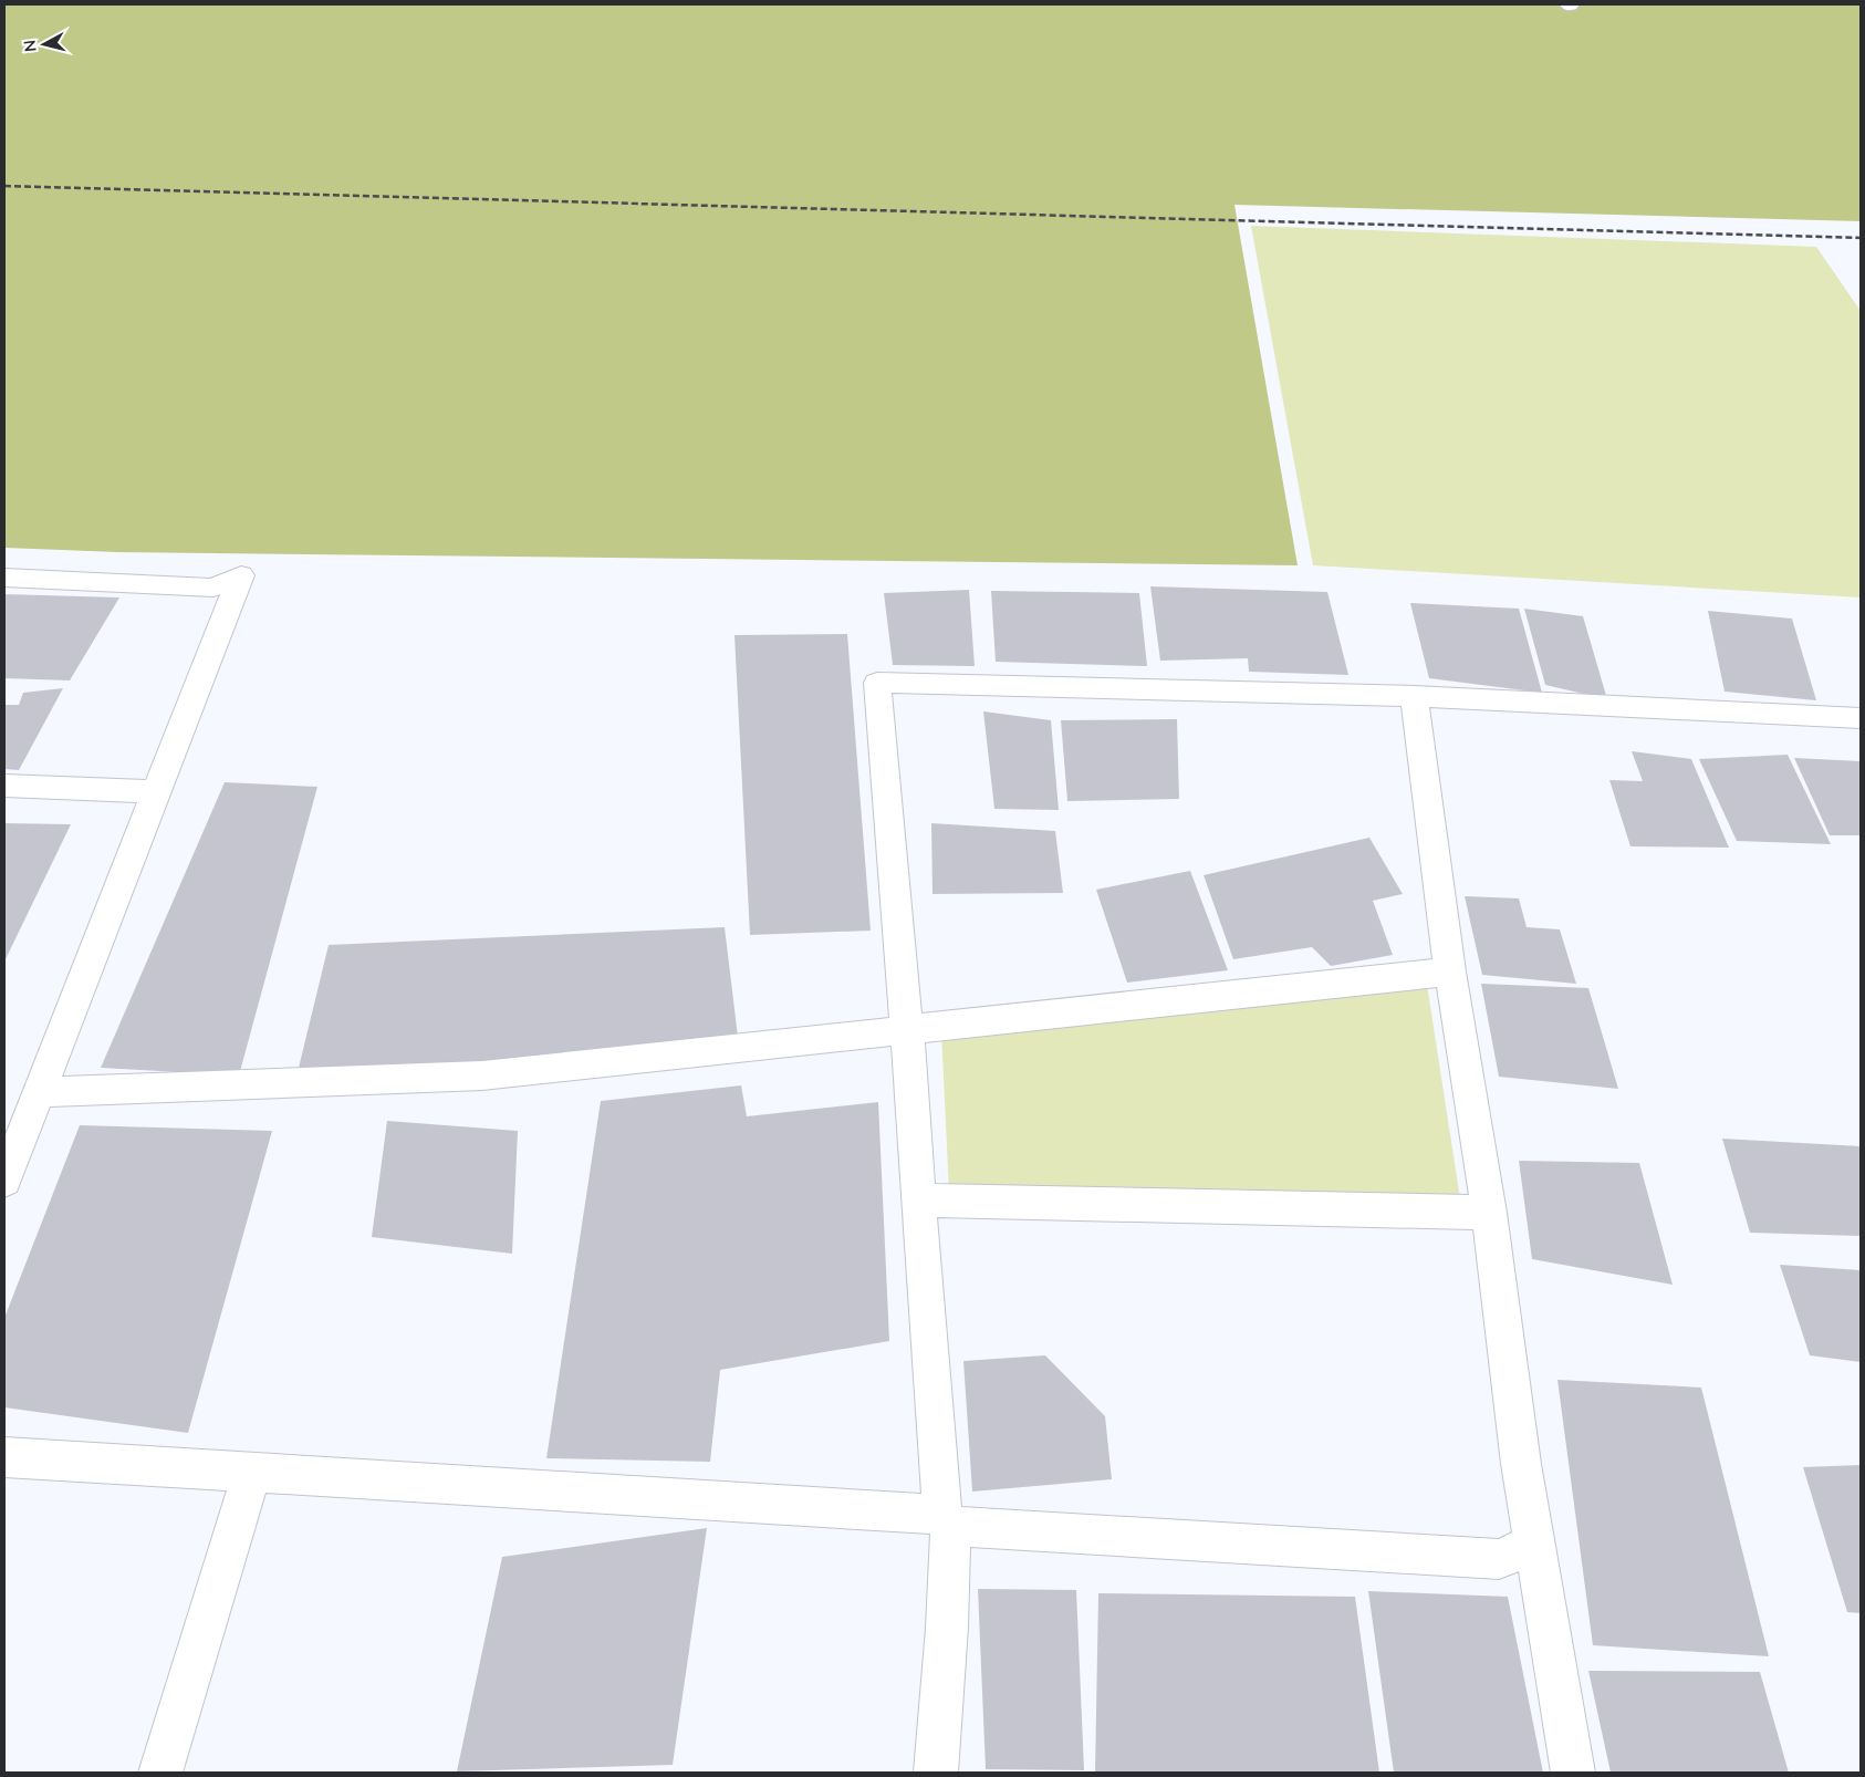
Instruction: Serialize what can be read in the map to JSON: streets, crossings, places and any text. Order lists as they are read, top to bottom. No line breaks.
{"north":"left"}
